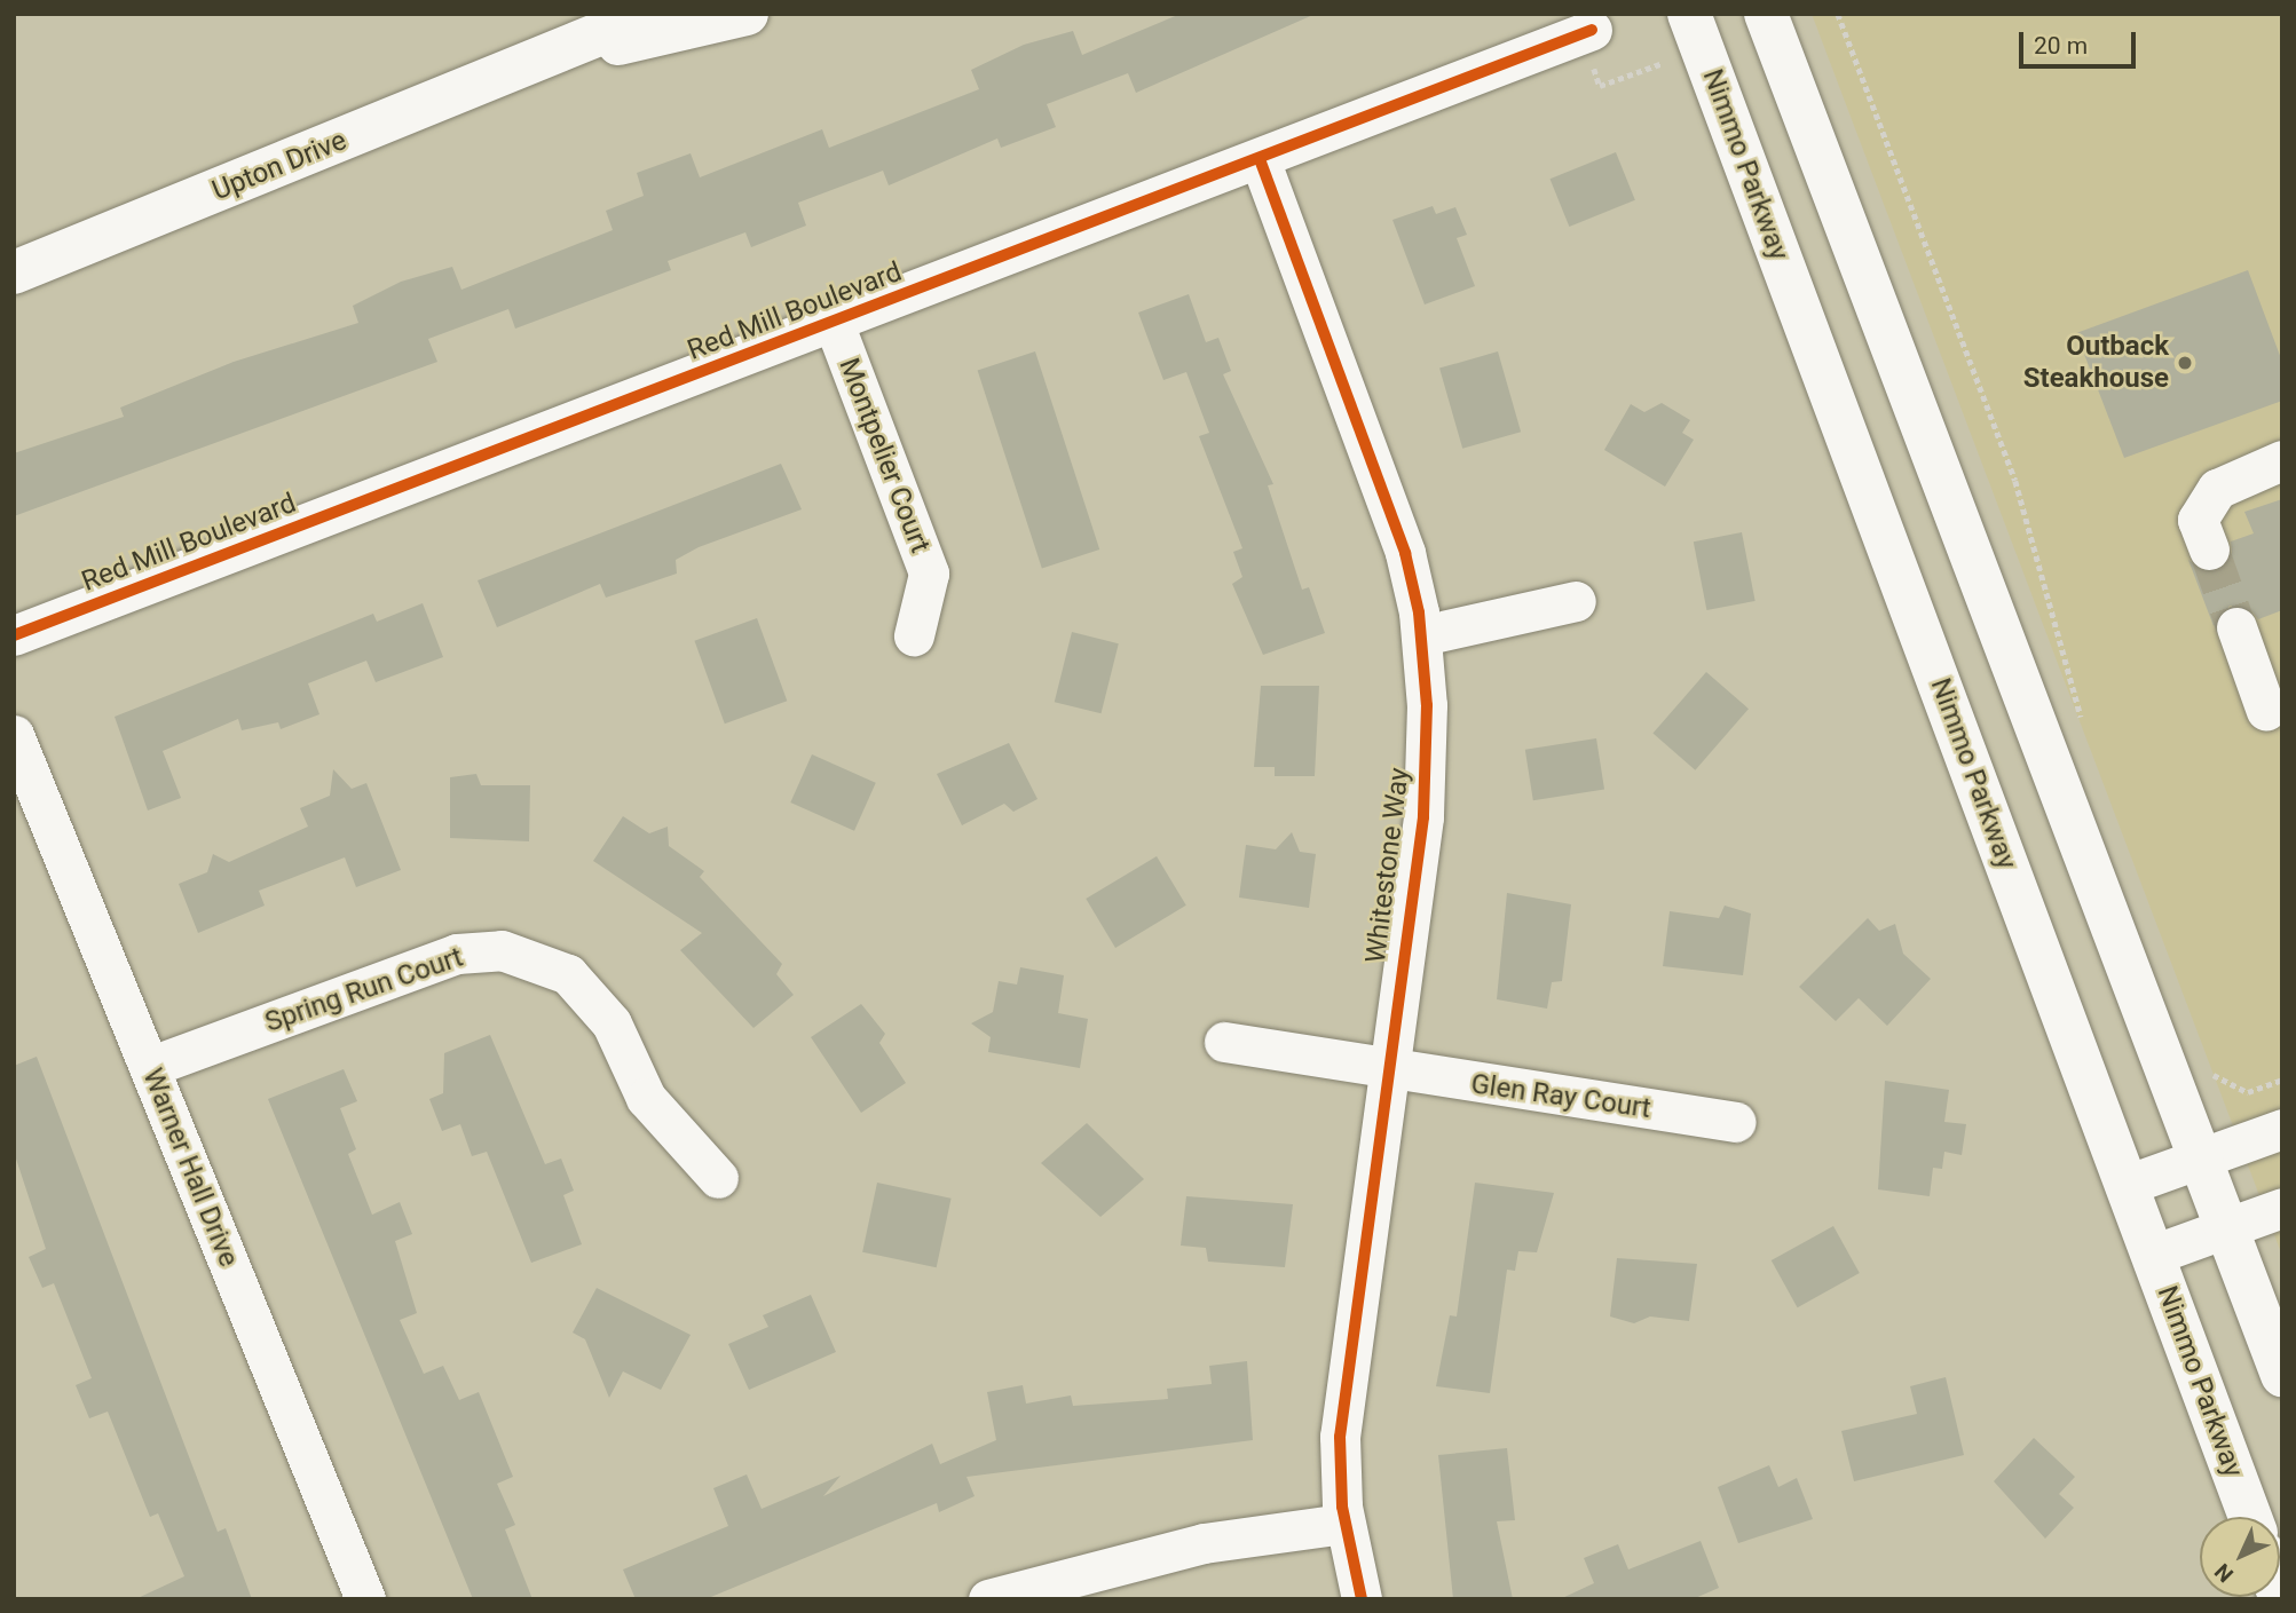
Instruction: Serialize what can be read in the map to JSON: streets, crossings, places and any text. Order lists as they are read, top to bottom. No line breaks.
{"streets":{"main road":["Nimmo Parkway","Upton Drive"],"street":["Red Mill Boulevard","Montpelier Court","Whitestone Way","Spring Run Court","Glen Ray Court","Warner Hall Drive"]},"crossings":[["Red Mill Boulevard","Montpelier Court"],["Red Mill Boulevard","Whitestone Way"],["Whitestone Way","Glen Ray Court"],["Spring Run Court","Warner Hall Drive"]],"places":["Outback Steakhouse"],"scale_bar":"20 m","north":"bottom left"}
